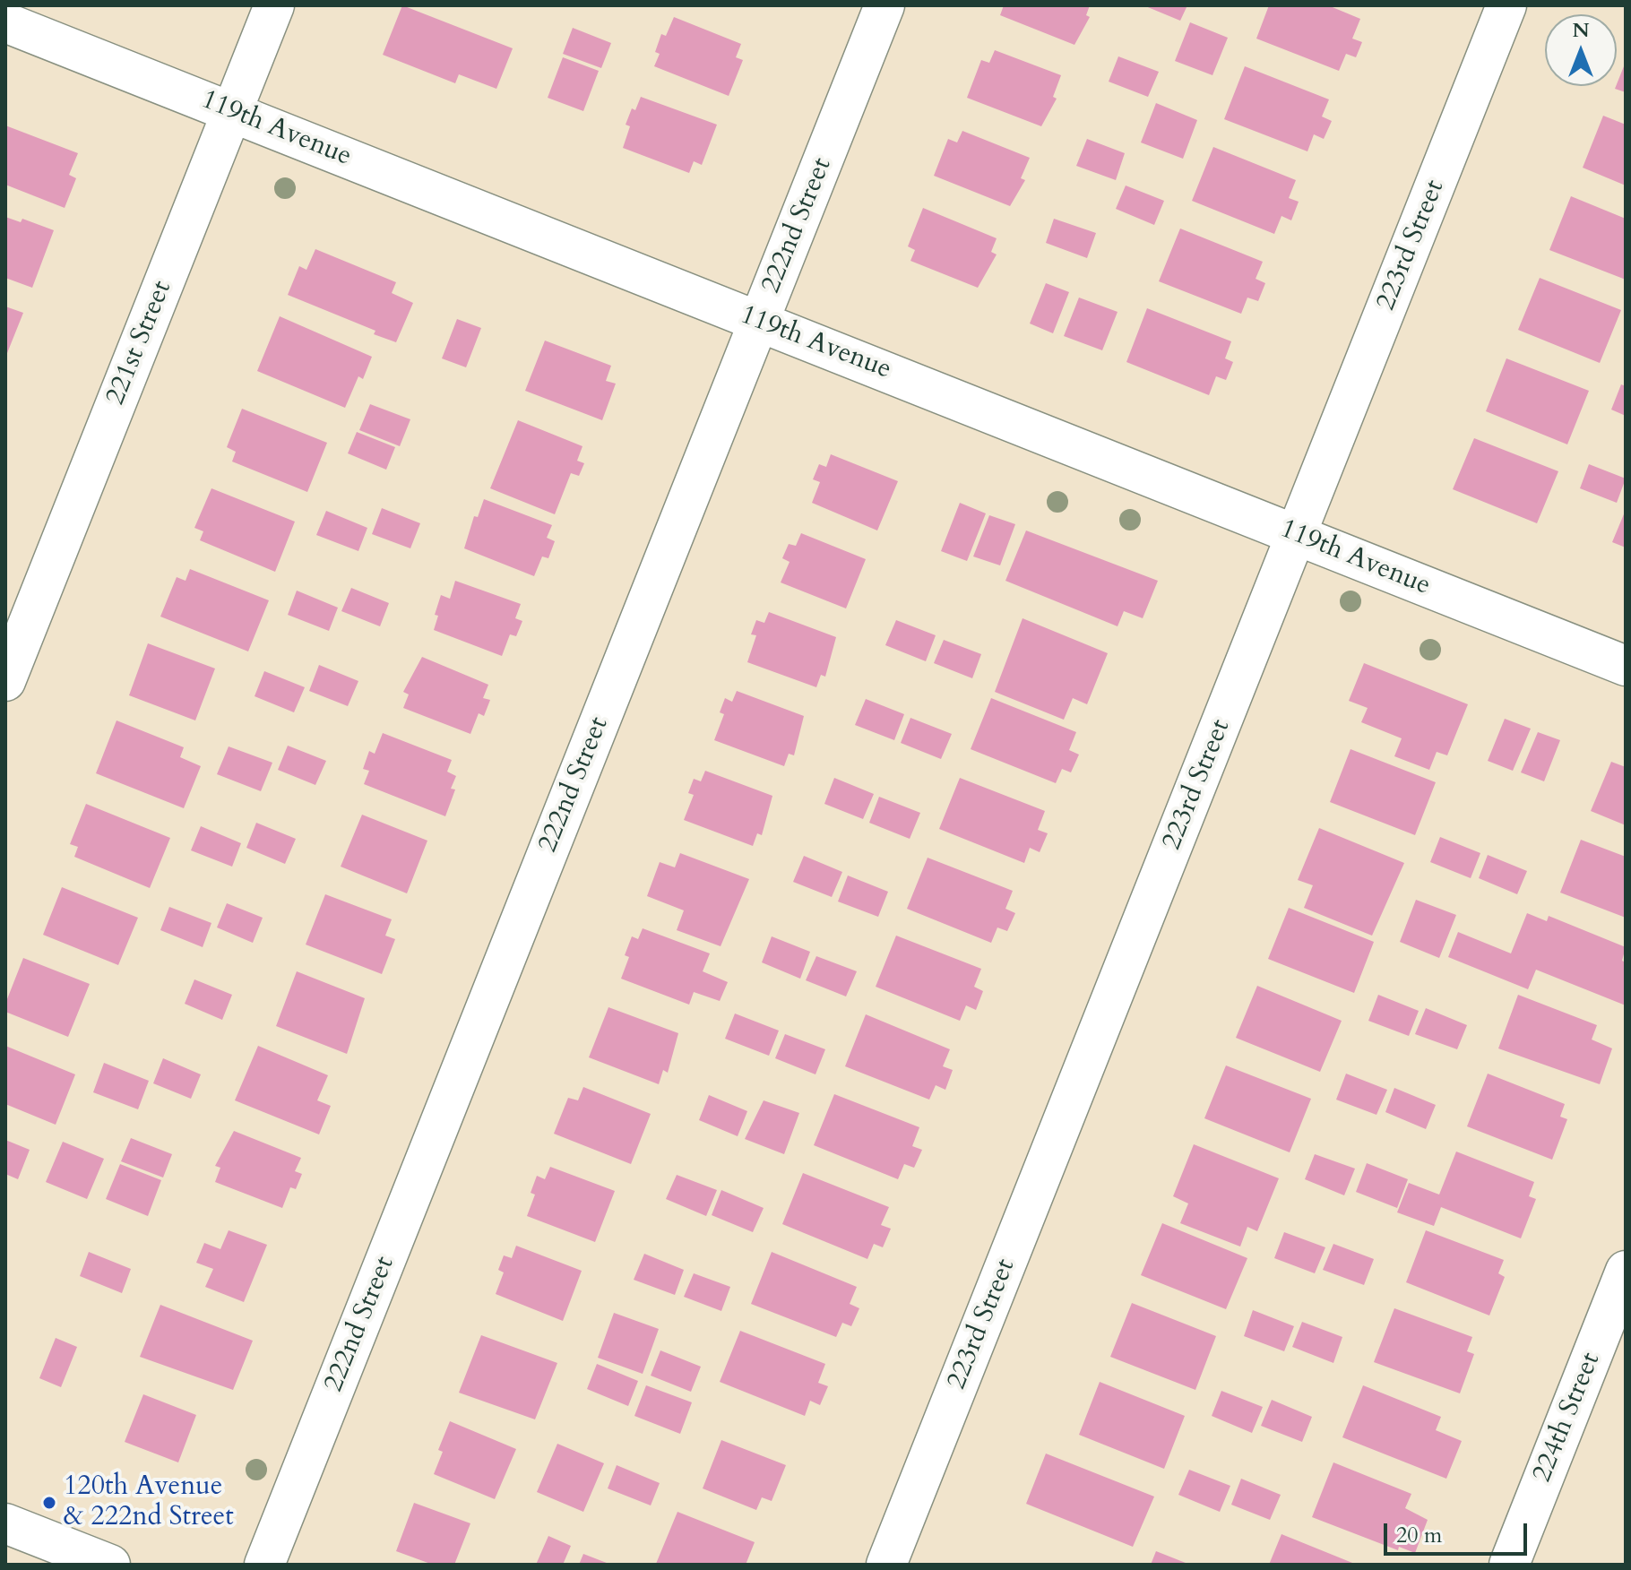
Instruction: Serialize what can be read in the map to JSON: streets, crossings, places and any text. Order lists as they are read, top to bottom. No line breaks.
{"streets":{"street":["119th Avenue","222nd Street","223rd Street","221st Street","224th Street"]},"crossings":[["119th Avenue","222nd Street"],["119th Avenue","223rd Street"],["119th Avenue","221st Street"]],"places":["120th Avenue & 222nd Street"],"scale_bar":"20 m","north":"top"}
